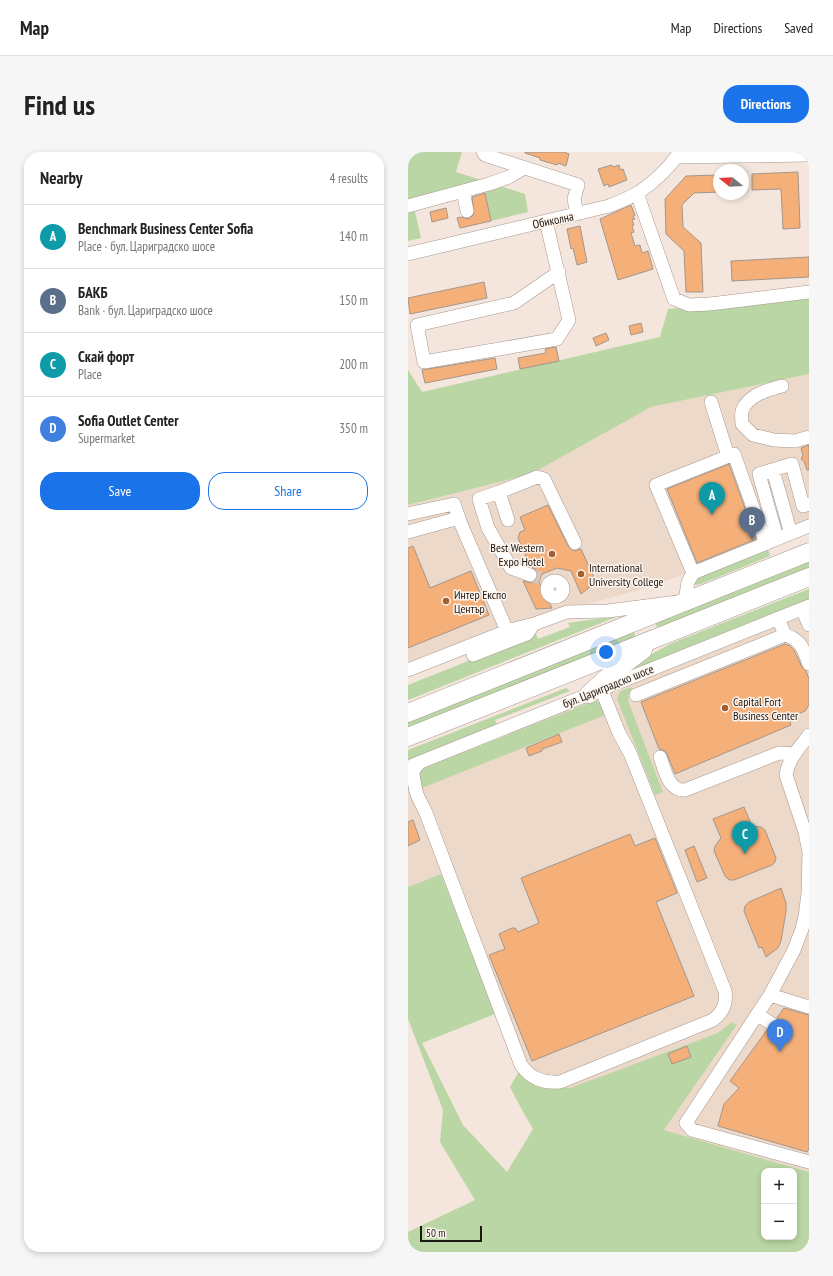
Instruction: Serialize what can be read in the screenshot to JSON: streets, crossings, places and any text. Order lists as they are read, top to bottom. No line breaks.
{"streets":{"street":["Обиколна","бул. Цариградско шосе"]},"places":["Best Western Expo Hotel","International University College","Интер Експо Център","Capital Fort Business Center"],"scale_bar":"50 m","north":"left","page":{"header":"Map","nav":["Map","Directions","Saved"],"buttons":["Directions",["Save","Share"]],"title":"Find us","heading":["Nearby","4 results"],"list":[{"mark":"A","name":"Benchmark Business Center Sofia","note":"Place · бул. Цариградско шосе","value":"140 m"},{"mark":"B","name":"БАКБ","note":"Bank · бул. Цариградско шосе","value":"150 m"},{"mark":"C","name":"Скай форт","note":"Place","value":"200 m"},{"mark":"D","name":"Sofia Outlet Center","note":"Supermarket","value":"350 m"}],"pins":["A","B","C","D"],"map_buttons":["+","−"],"scale":"50 m"}}
